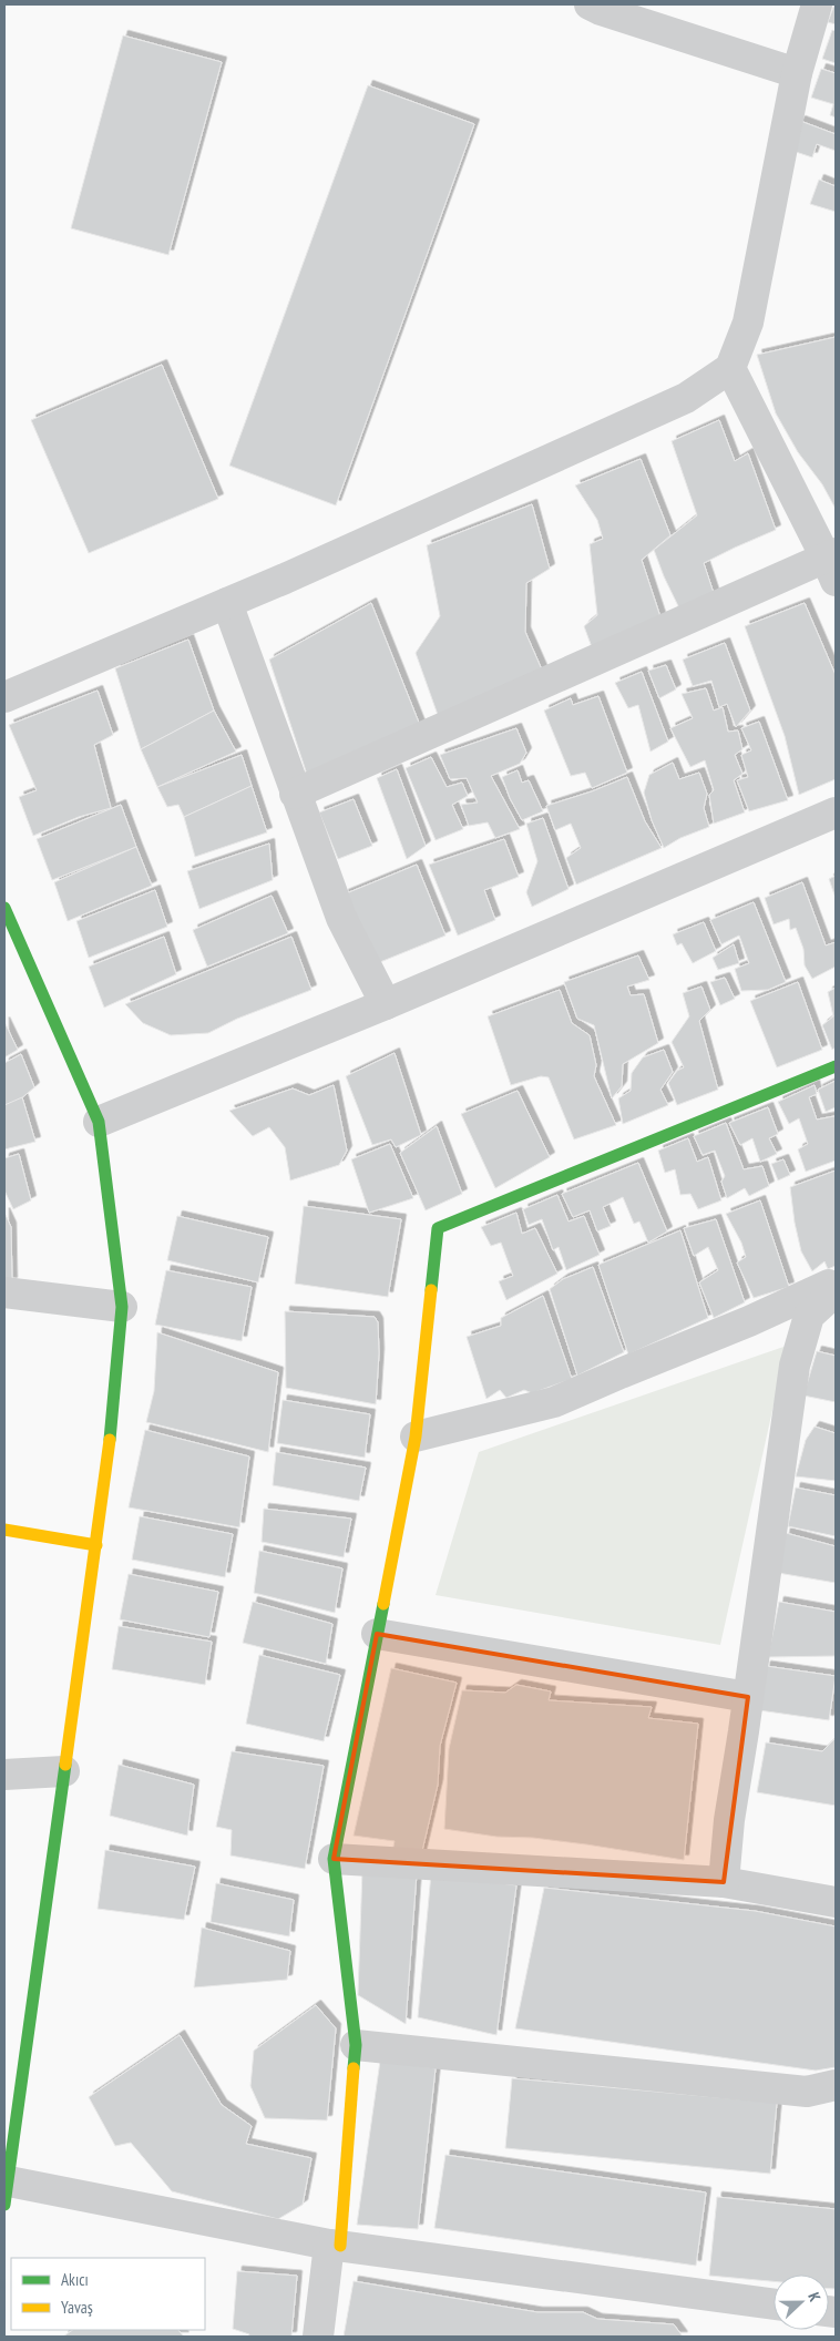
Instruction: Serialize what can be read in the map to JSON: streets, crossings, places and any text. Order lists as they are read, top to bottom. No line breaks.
{"legend":["Akıcı","Yavaş"],"north":"right"}
